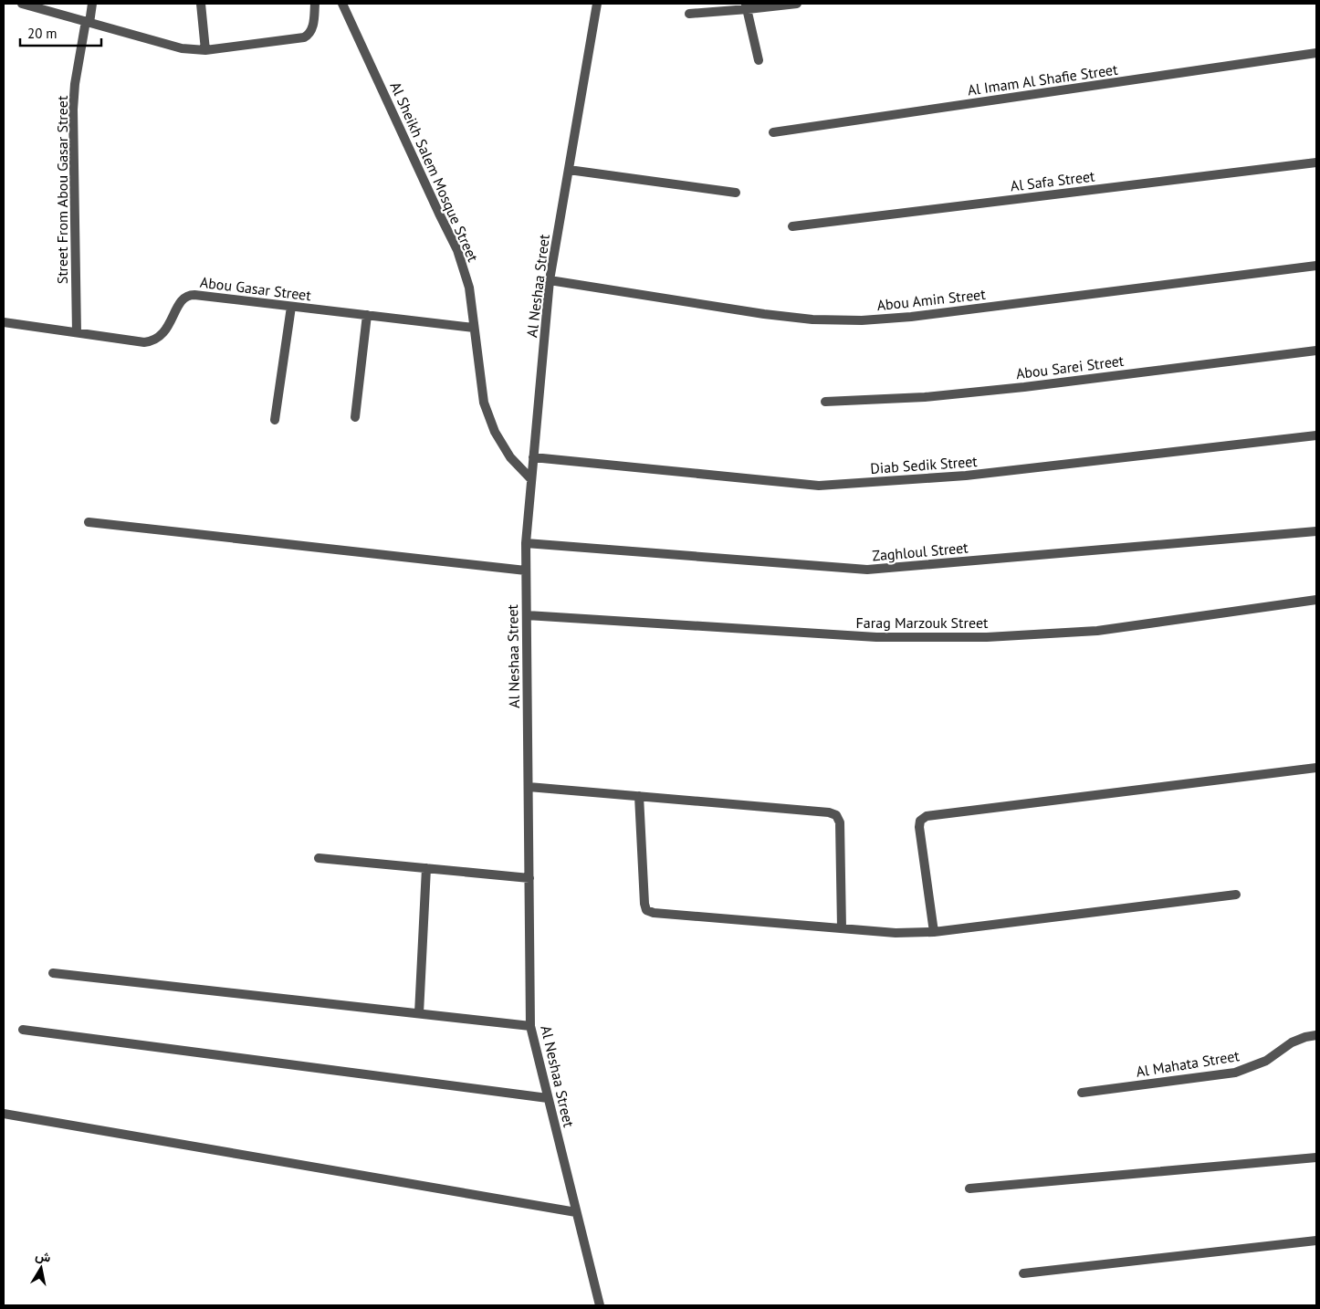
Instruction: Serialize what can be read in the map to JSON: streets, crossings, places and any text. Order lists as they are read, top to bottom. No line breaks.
{"streets":{"street":["Al Imam Al Shafie Street","Al Sheikh Salem Mosque Street","Al Safa Street","Street From Abou Gasar Street","Al Neshaa Street","Abou Gasar Street","Abou Amin Street","Abou Sarei Street","Diab Sedik Street","Zaghloul Street","Farag Marzouk Street","Al Mahata Street"]},"crossings":[["Al Sheikh Salem Mosque Street","Al Neshaa Street"],["Al Sheikh Salem Mosque Street","Abou Gasar Street"],["Street From Abou Gasar Street","Abou Gasar Street"],["Al Neshaa Street","Abou Amin Street"],["Al Neshaa Street","Diab Sedik Street"],["Al Neshaa Street","Zaghloul Street"],["Al Neshaa Street","Farag Marzouk Street"]],"scale_bar":"20 m","north":"top"}
